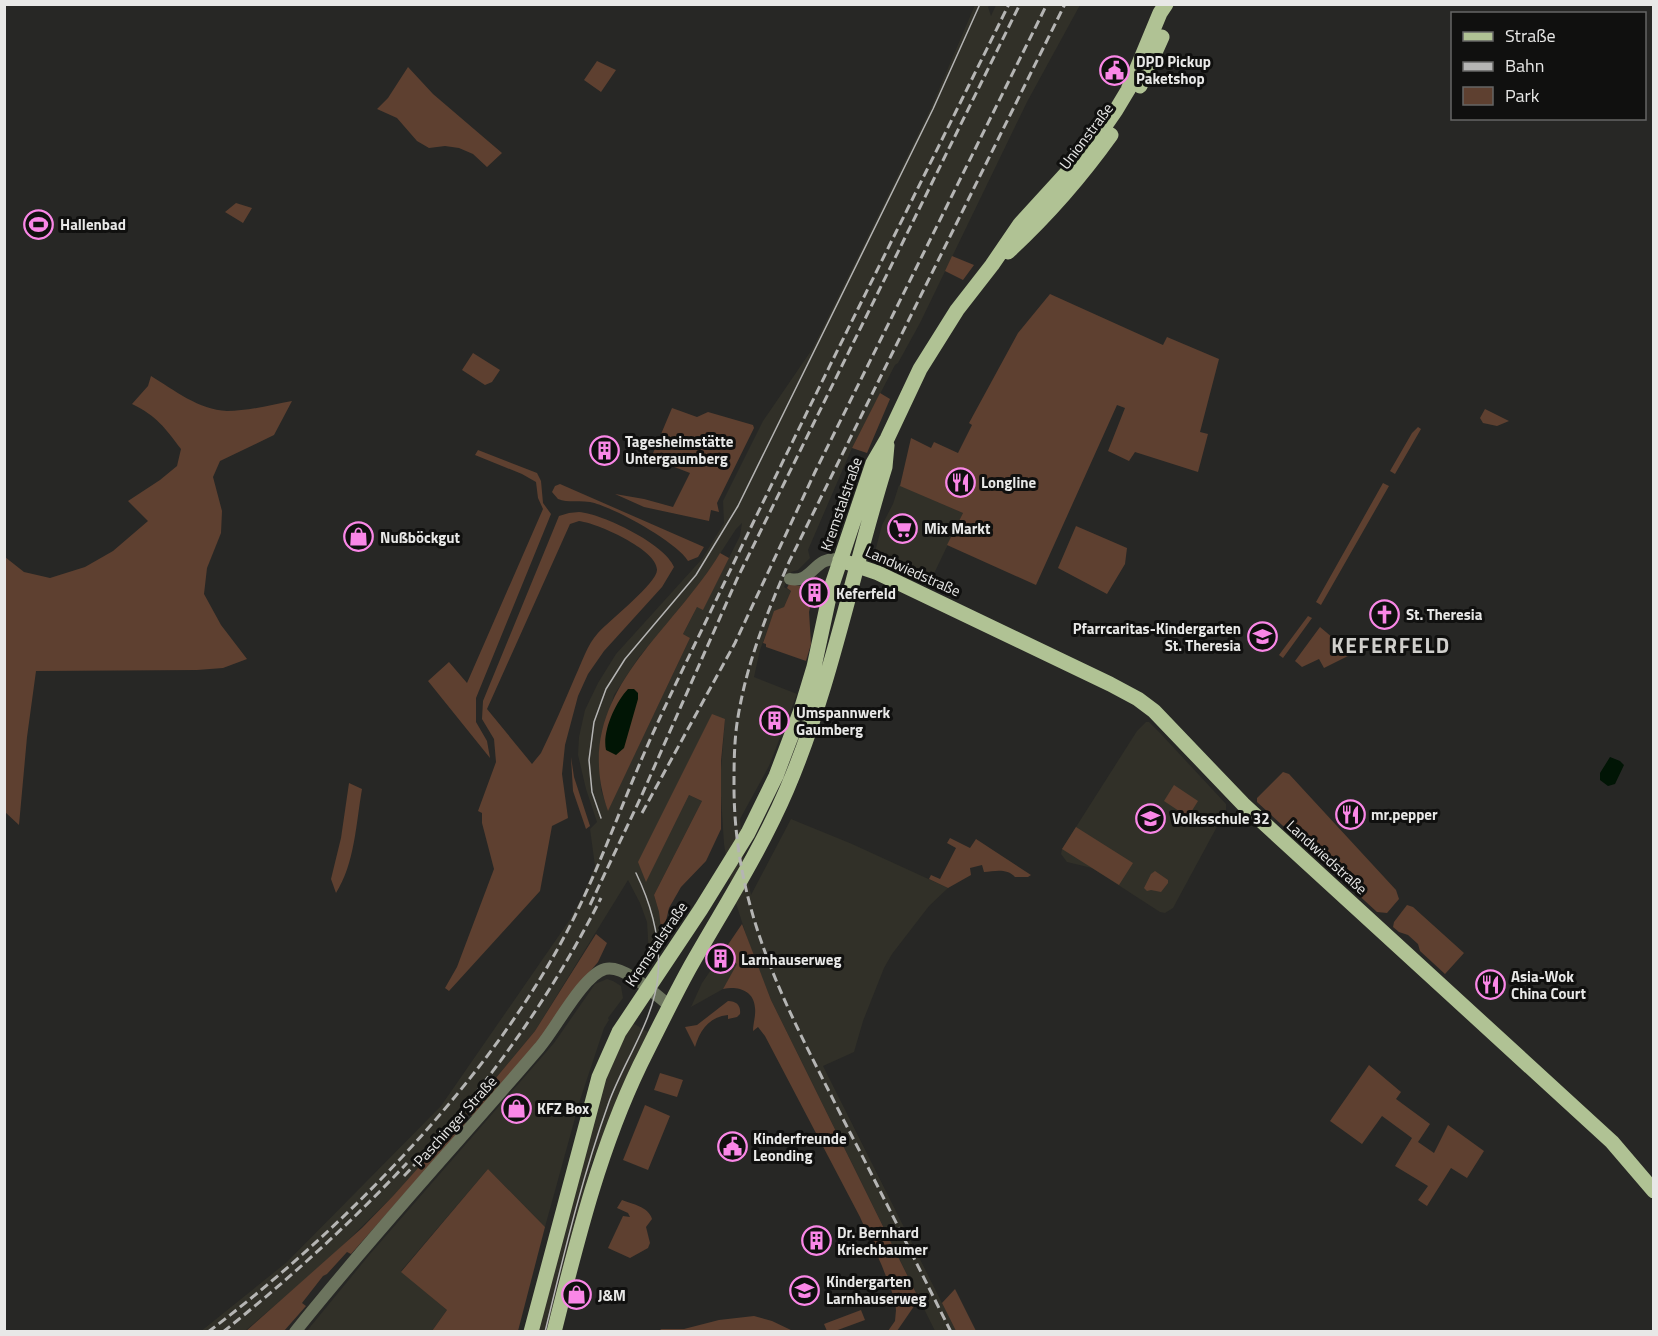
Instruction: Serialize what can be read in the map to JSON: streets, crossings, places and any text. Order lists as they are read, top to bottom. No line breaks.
{"streets":{"main road":["Unionstraße","Kremstalstraße","Landwiedstraße"],"street":["Paschinger Straße"]},"crossings":[["Unionstraße","Kremstalstraße"],["Kremstalstraße","Landwiedstraße"],["Kremstalstraße","Paschinger Straße"]],"districts":["KEFERFELD"],"places":{"public building":["DPD Pickup Paketshop","Kinderfreunde Leonding"],"sports":["Hallenbad"],"building":["Tagesheimstätte Untergaumberg","Keferfeld","Umspannwerk Gaumberg","Larnhauserweg","Dr. Bernhard Kriechbaumer"],"restaurant":["Longline","mr.pepper","Asia-Wok China Court"],"supermarket":["Mix Markt"],"shop":["Nußböckgut","KFZ Box","J&M"],"church":["St. Theresia"],"school or university":["Pfarrcaritas-Kindergarten St. Theresia","Volksschule 32","Kindergarten Larnhauserweg"]},"legend":["Straße","Bahn","Park"]}
